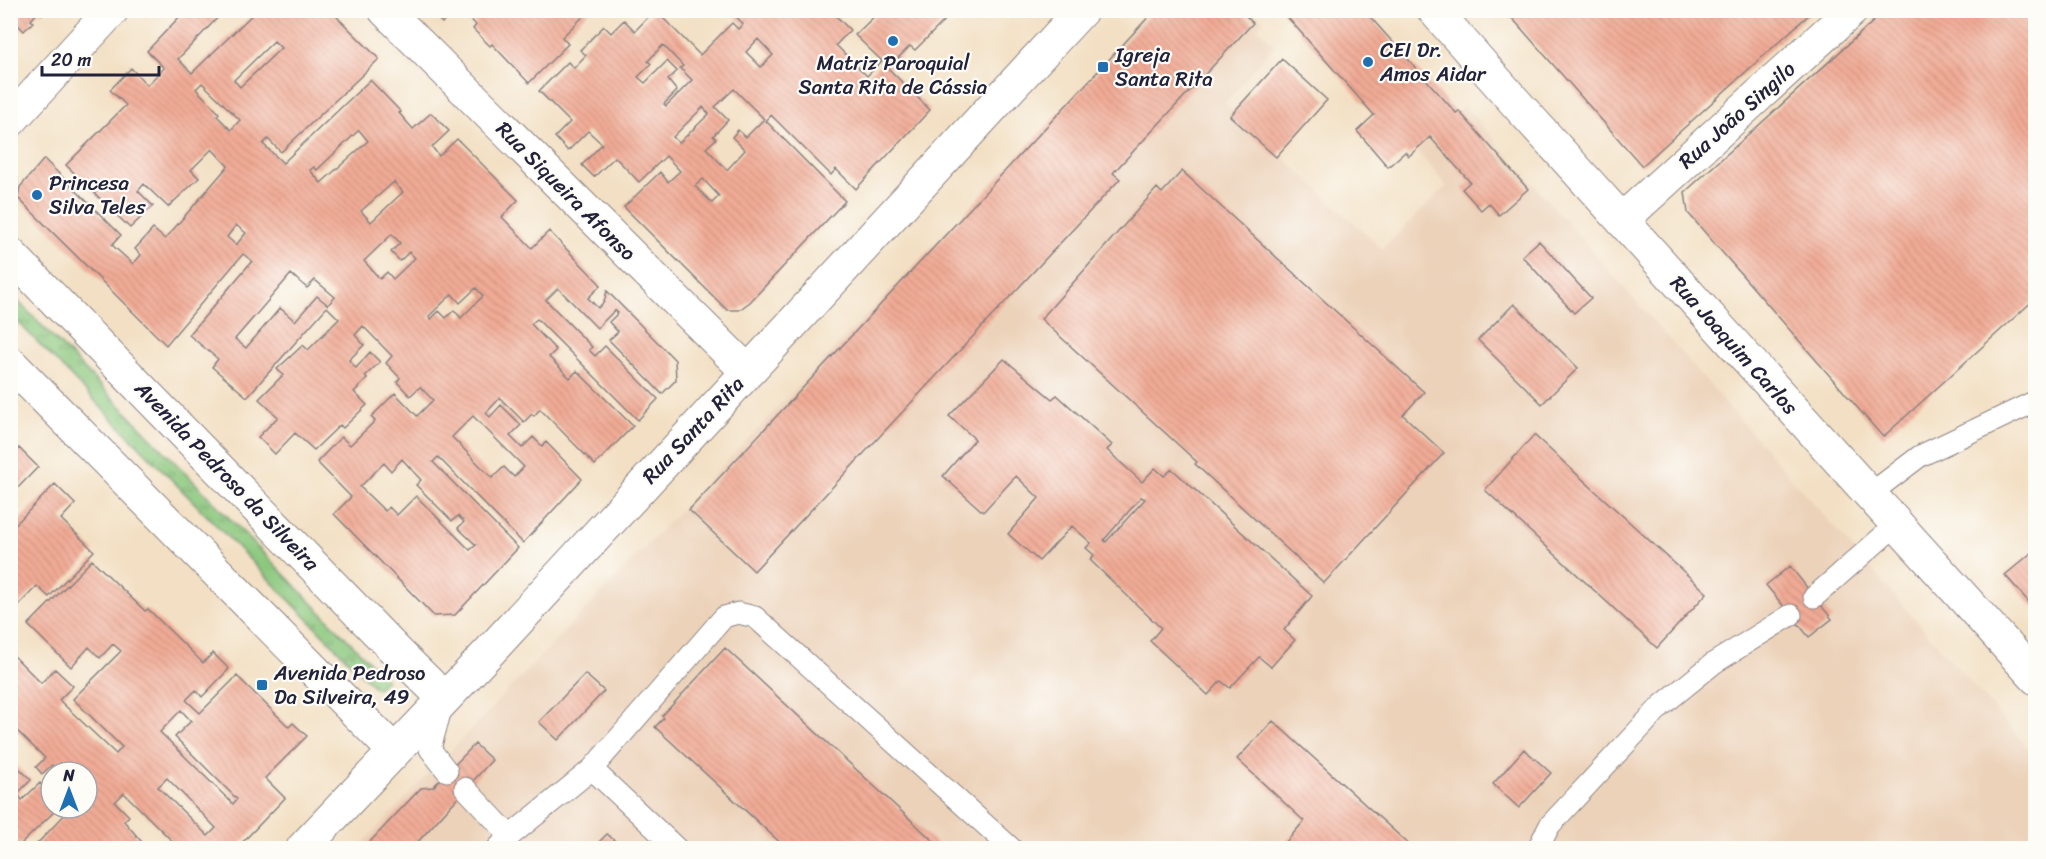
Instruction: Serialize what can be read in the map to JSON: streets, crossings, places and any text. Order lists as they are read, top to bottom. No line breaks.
{"streets":{"main road":["Rua João Singilo","Rua Siqueira Afonso","Rua Joaquim Carlos","Rua Santa Rita","Avenida Pedroso da Silveira"]},"crossings":[["Rua João Singilo","Rua Joaquim Carlos"],["Rua Siqueira Afonso","Rua Santa Rita"],["Rua Santa Rita","Avenida Pedroso da Silveira"]],"places":{"other":["Matriz Paroquial Santa Rita de Cássia","CEI Dr. Amos Aidar","Princesa Silva Teles"],"transit":["Igreja Santa Rita","Avenida Pedroso Da Silveira, 49"]},"scale_bar":"20 m","north":"top"}
